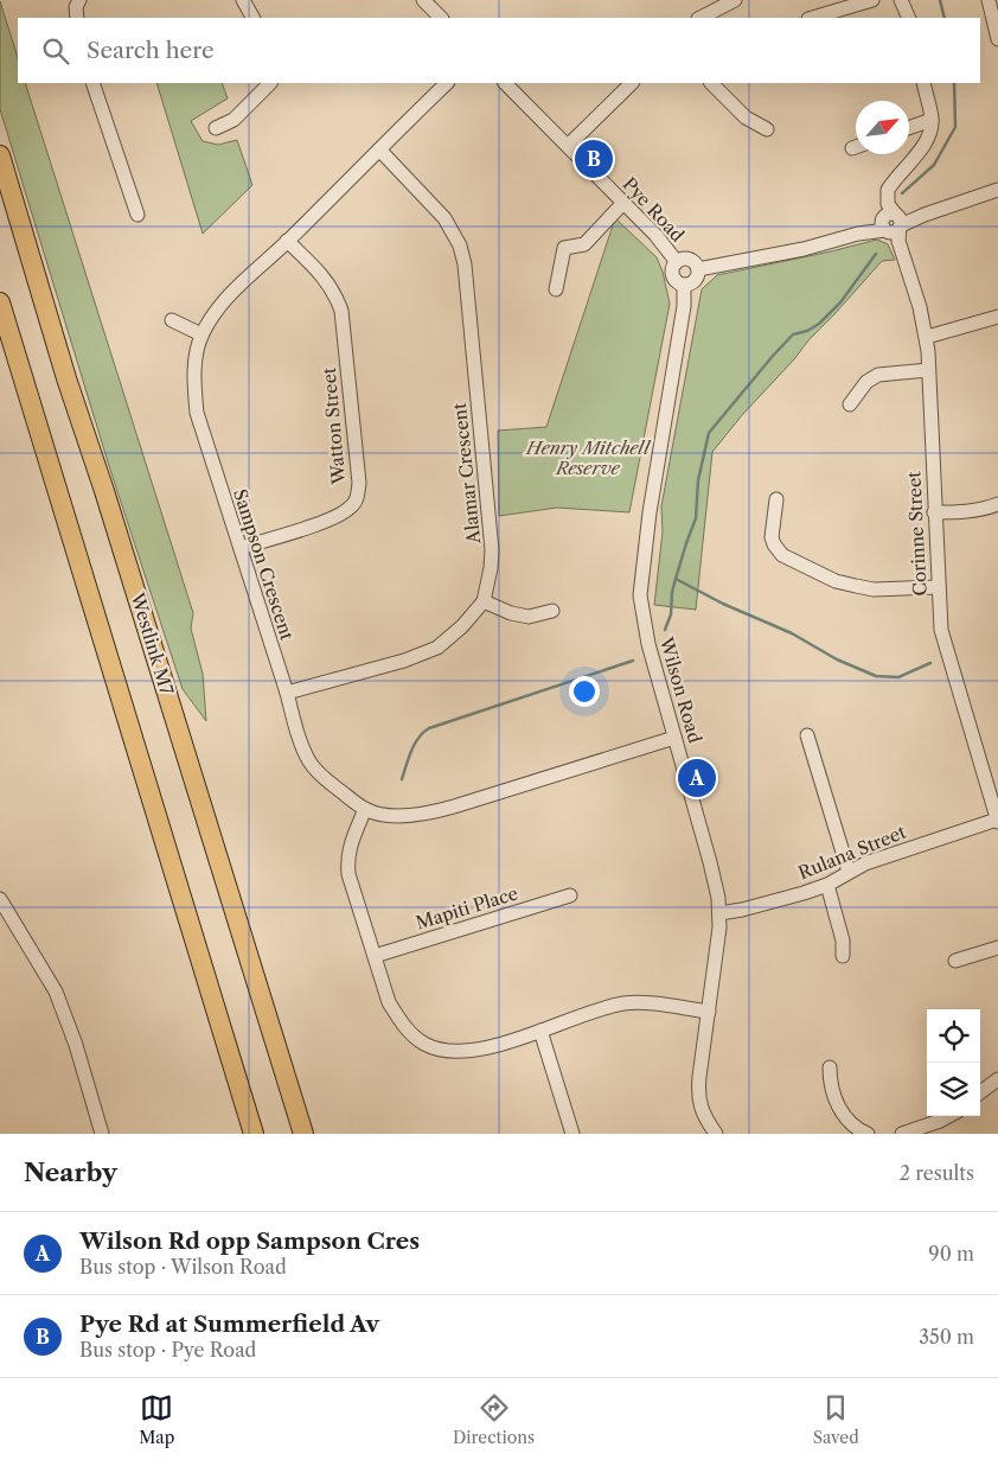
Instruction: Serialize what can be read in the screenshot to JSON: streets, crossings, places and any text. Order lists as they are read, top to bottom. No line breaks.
{"streets":{"highway":["Westlink M7"],"street":["Pye Road","Watton Street","Alamar Crescent","Corinne Street","Sampson Crescent","Wilson Road","Rulana Street","Mapiti Place"]},"crossings":[["Pye Road","Wilson Road"],["Watton Street","Sampson Crescent"],["Alamar Crescent","Sampson Crescent"],["Corinne Street","Rulana Street"],["Sampson Crescent","Wilson Road"],["Wilson Road","Rulana Street"]],"parks":["Henry Mitchell Reserve"],"north":"top right","page":{"search":"Search here","pins":["B","A"],"heading":["Nearby","2 results"],"list":[{"mark":"A","name":"Wilson Rd opp Sampson Cres","note":"Bus stop · Wilson Road","value":"90 m"},{"mark":"B","name":"Pye Rd at Summerfield Av","note":"Bus stop · Pye Road","value":"350 m"}],"nav":["Map","Directions","Saved"]}}
